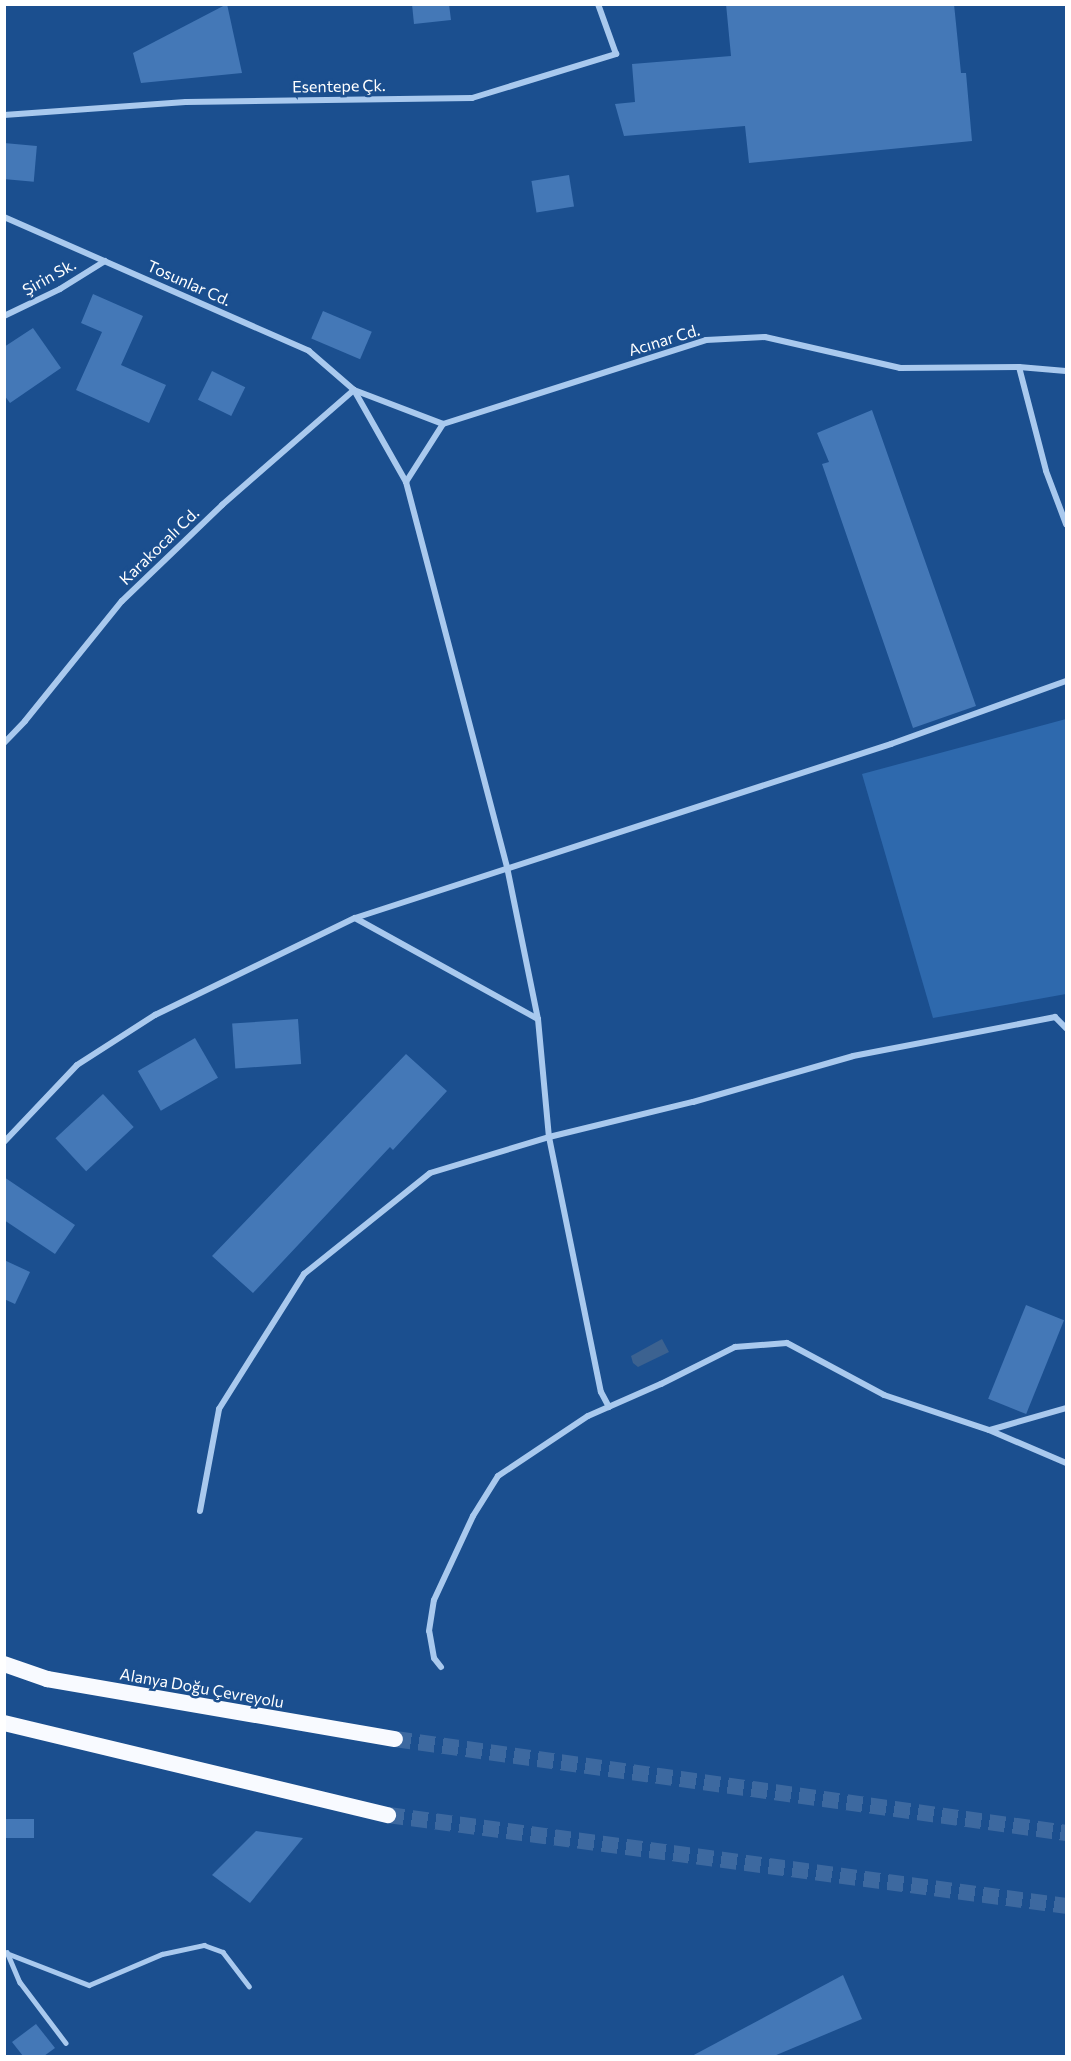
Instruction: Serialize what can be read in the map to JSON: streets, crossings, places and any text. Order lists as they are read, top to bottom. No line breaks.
{"streets":{"highway":["Alanya Doğu Çevreyolu"],"street":["Esentepe Çk.","Şirin Sk.","Tosunlar Cd.","Acınar Cd.","Karakocalı Cd."]},"crossings":[["Şirin Sk.","Tosunlar Cd."],["Tosunlar Cd.","Karakocalı Cd."]]}
